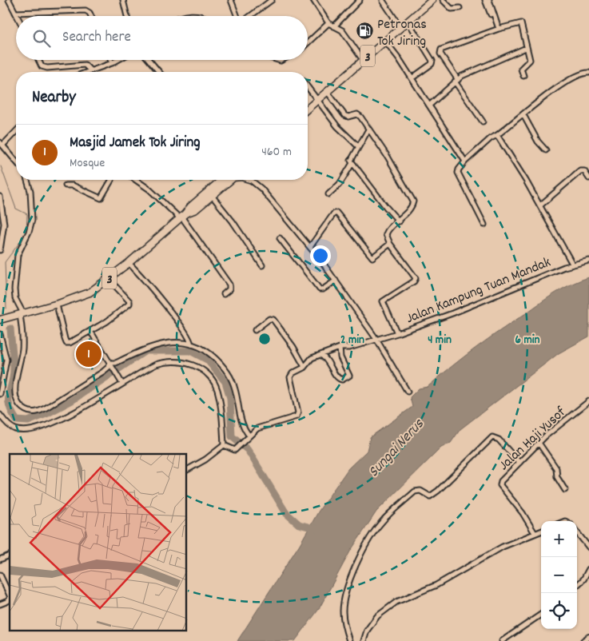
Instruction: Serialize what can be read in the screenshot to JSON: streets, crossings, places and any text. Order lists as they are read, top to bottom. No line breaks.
{"streets":{"highway":["3"],"street":["Jalan Kampung Tuan Mandak","Jalan Haji Yusof"]},"water":["Sungai Nerus"],"places":{"fuel station":["Petronas Tok Jiring"]},"page":{"search":"Search here","heading":"Nearby","list":[{"mark":"1","name":"Masjid Jamek Tok Jiring","note":"Mosque","value":"460 m"}],"pins":"1","map_buttons":["+","−"]},"rings":["2 min","4 min","6 min"]}
